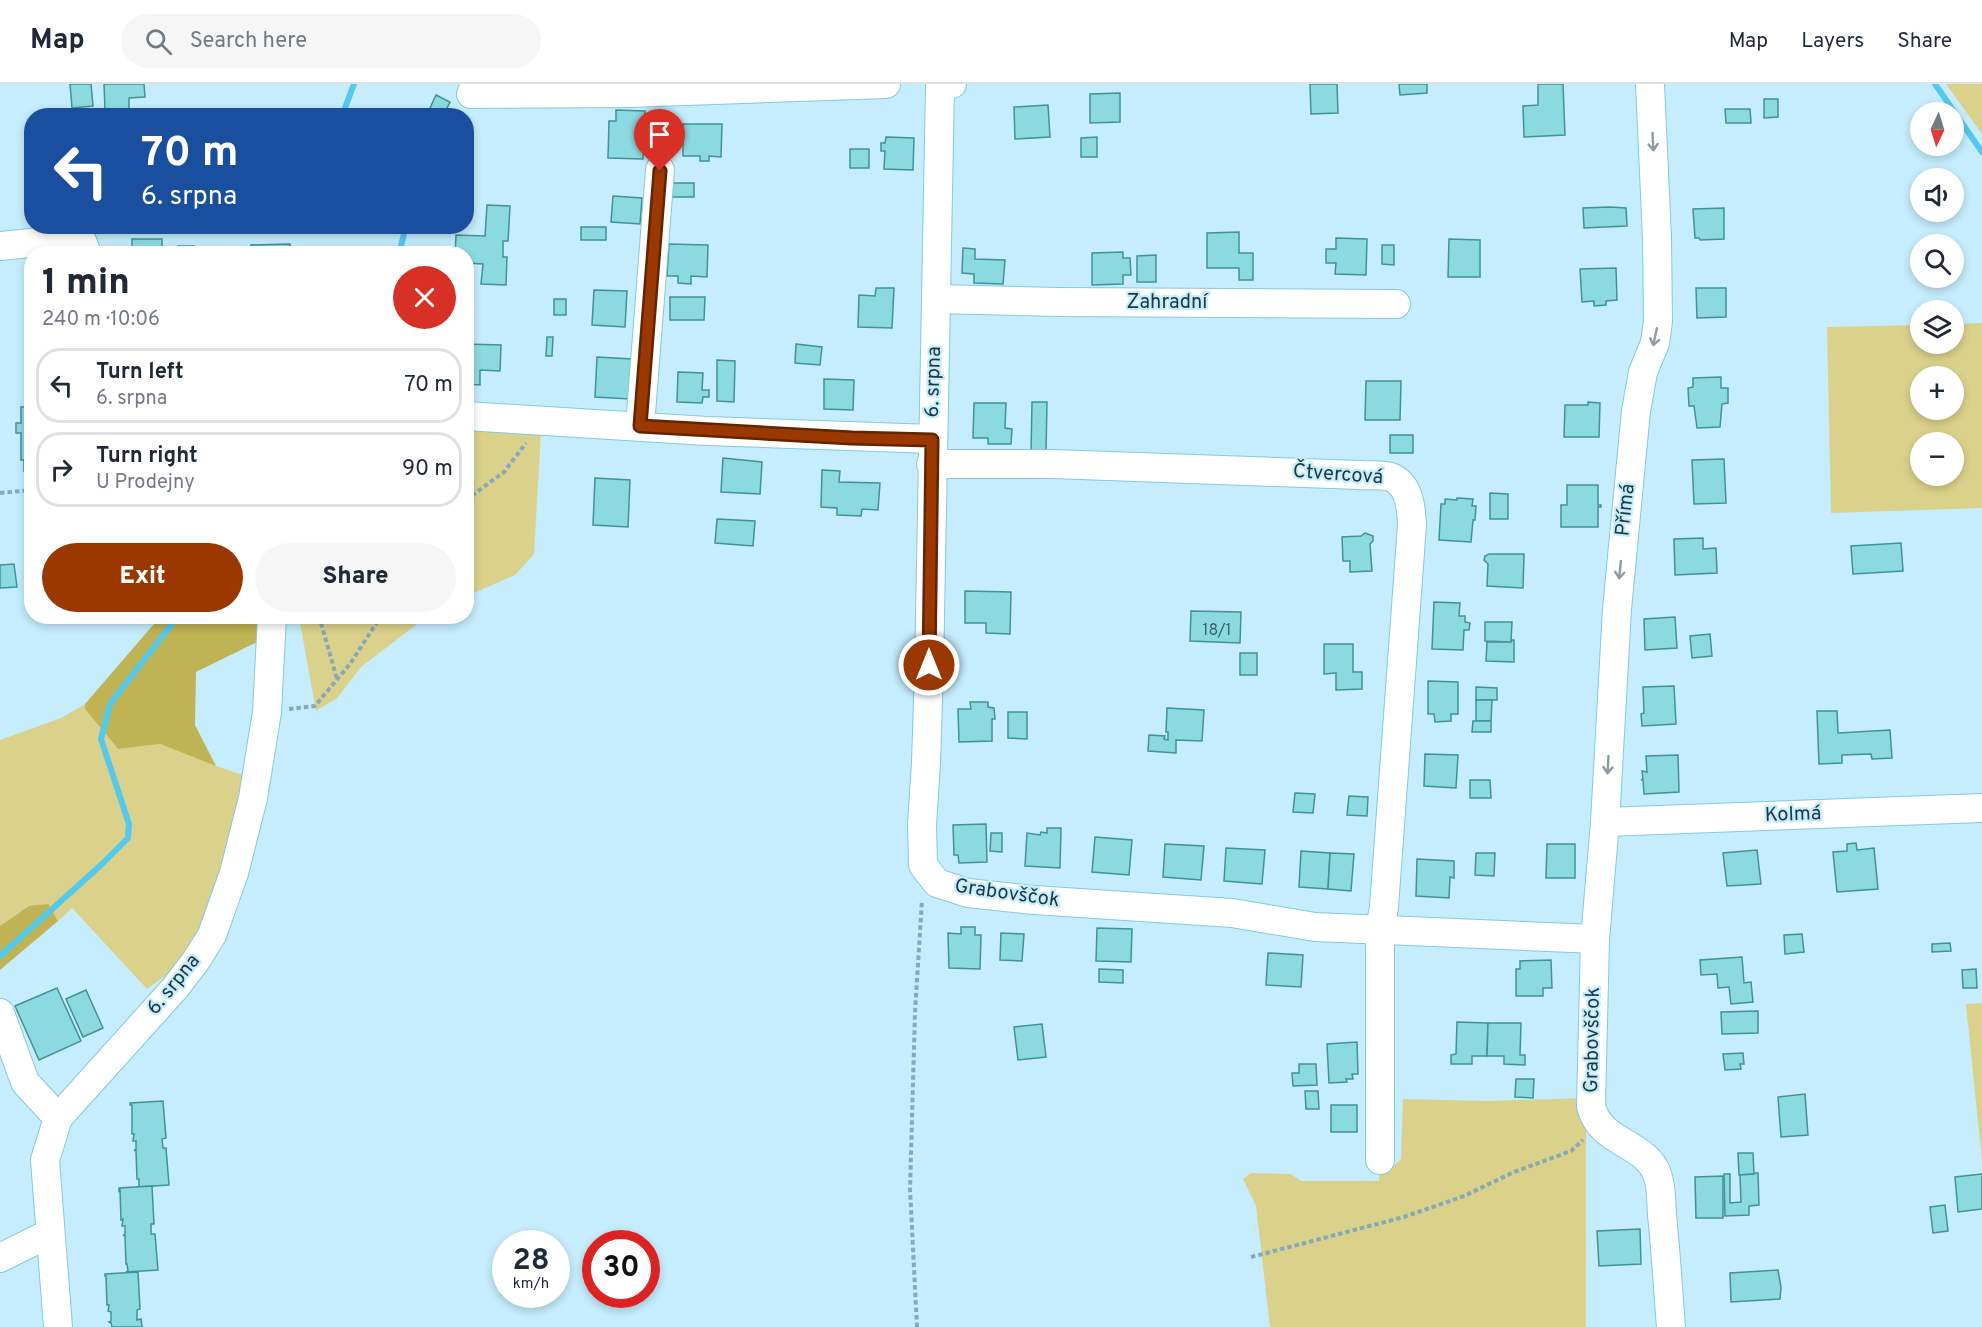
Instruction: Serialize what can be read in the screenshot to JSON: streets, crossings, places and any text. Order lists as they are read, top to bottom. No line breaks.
{"streets":{"street":["Zahradní","6. srpna","Čtvercová","Přímá","Kolmá","Grabovščok"]},"crossings":[["Zahradní","6. srpna"],["6. srpna","Čtvercová"],["6. srpna","Grabovščok"],["Čtvercová","Grabovščok"],["Přímá","Kolmá"],["Přímá","Grabovščok"]],"one_way":["Přímá"],"house_numbers":["18/1"],"north":"bottom","page":{"header":"Map","search":"Search here","nav":["Map","Layers","Share"],"map_buttons":["+","−"],"turn":["70 m","6. srpna"],"heading":["1 min","240 m · 10:06"],"list":[{"name":"Turn left","note":"6. srpna","value":"70 m"},{"name":"Turn right","note":"U Prodejny","value":"90 m"}],"buttons":["Exit","Share"],"speed":"28 km/h","limit":"30"}}
